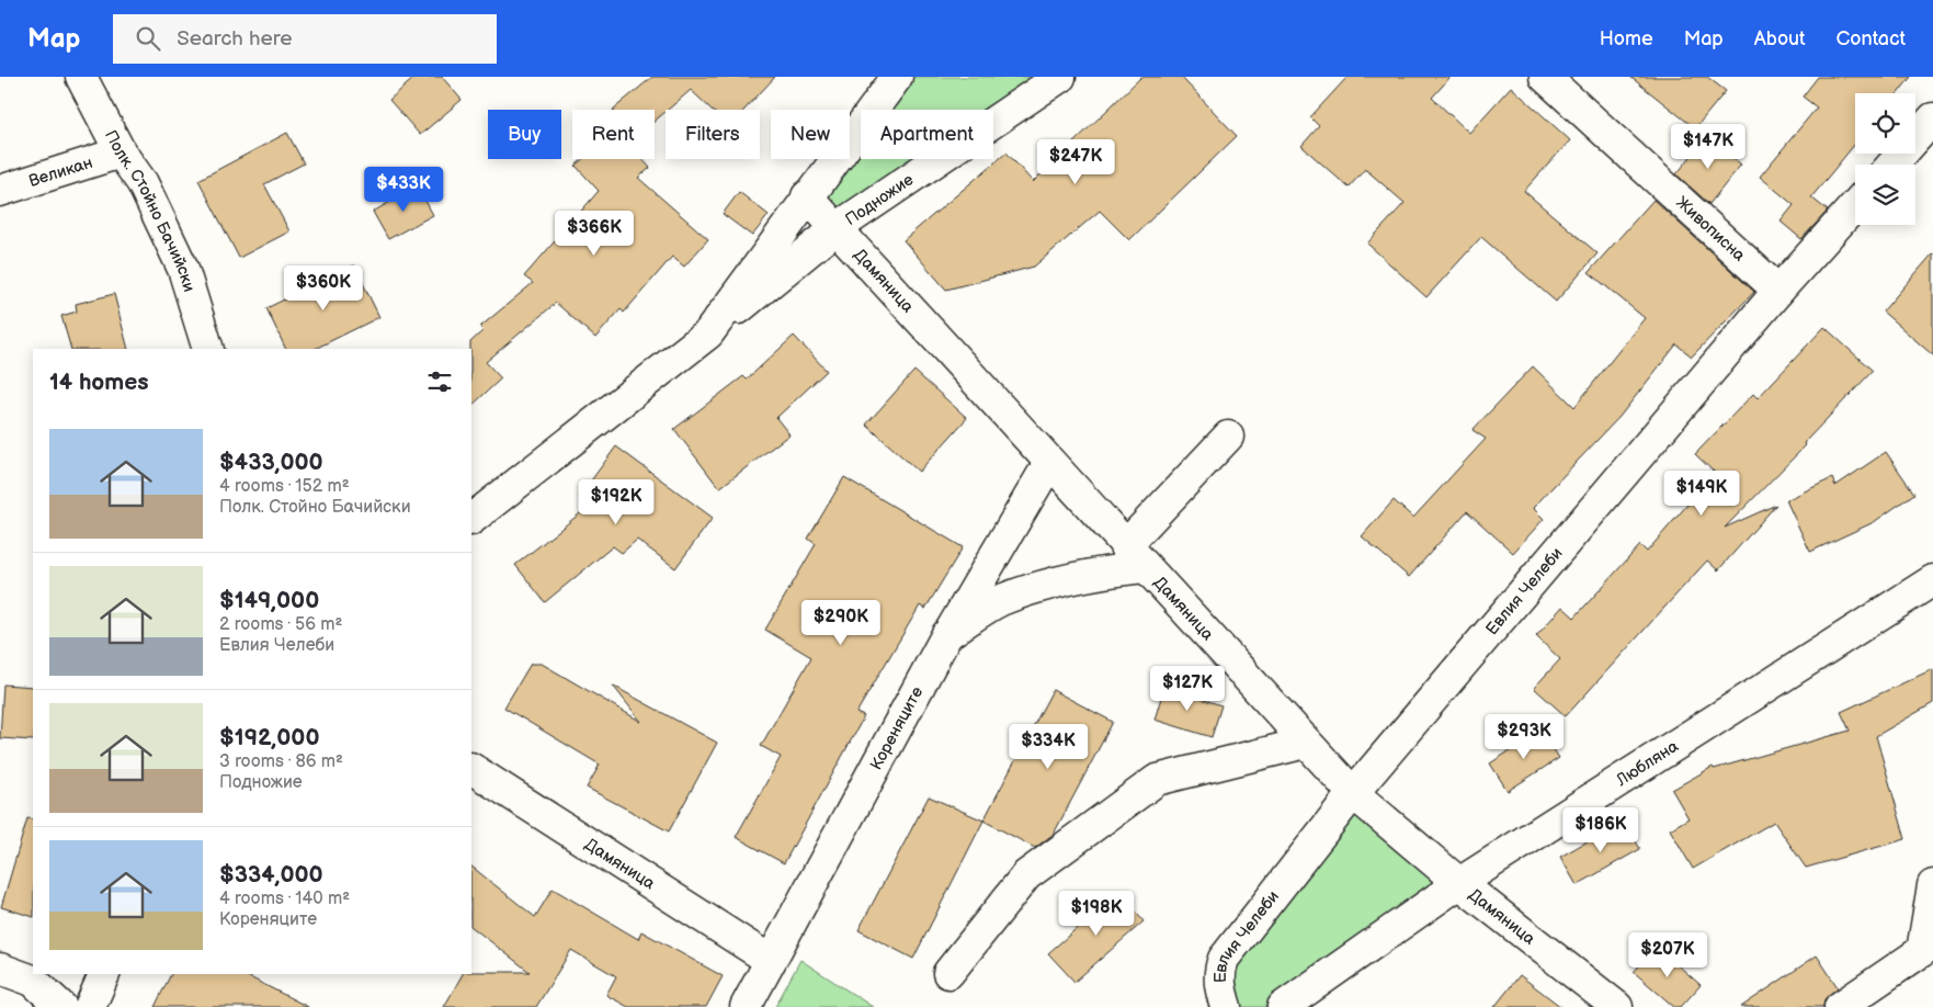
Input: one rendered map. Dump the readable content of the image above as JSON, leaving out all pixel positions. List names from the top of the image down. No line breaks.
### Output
{"streets":{"street":["Великан","Подножие","Полк. Стойно Бачийски","Живописна","Дамяница","Евлия Челеби","Кореняците","Любляна"]},"crossings":[["Великан","Полк. Стойно Бачийски"],["Подножие","Дамяница"],["Живописна","Евлия Челеби"],["Дамяница","Евлия Челеби"],["Дамяница","Кореняците"],["Дамяница","Любляна"]],"page":{"header":"Map","search":"Search here","nav":["Home","Map","About","Contact"],"chip":["Buy","Rent","Filters","New","Apartment"],"price":["$147K","$247K","$433K","$366K","$360K","$149K","$192K","$290K","$127K","$293K","$334K","$186K","$198K","$207K"],"heading":"14 homes","list":[{"name":"$433,000","note":"4 rooms · 152 m² · Полк. Стойно Бачийски"},{"name":"$149,000","note":"2 rooms · 56 m² · Евлия Челеби"},{"name":"$192,000","note":"3 rooms · 86 m² · Подножие"},{"name":"$334,000","note":"4 rooms · 140 m² · Кореняците"}]}}
